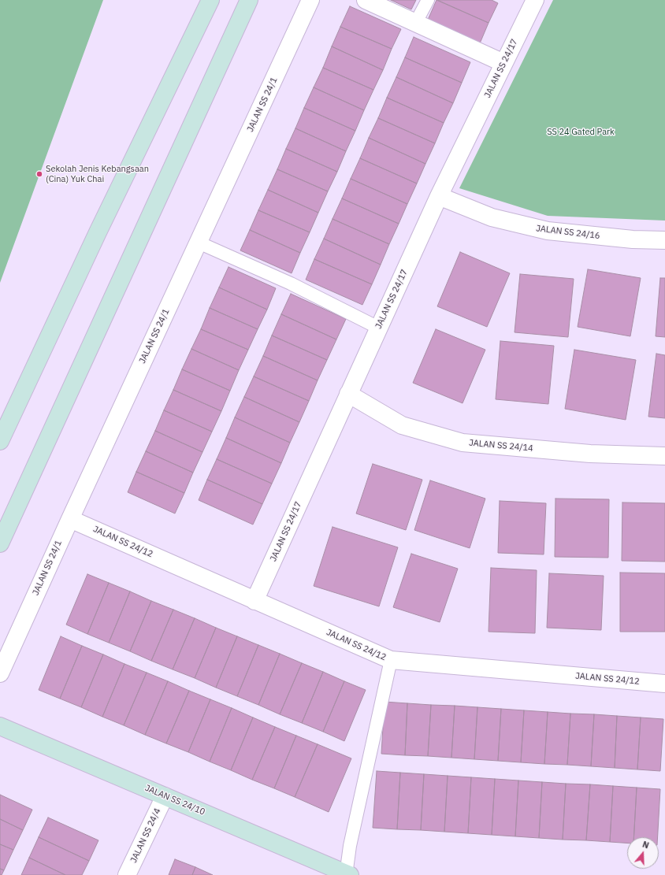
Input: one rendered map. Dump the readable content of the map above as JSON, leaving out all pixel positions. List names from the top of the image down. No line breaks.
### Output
{"streets":{"main road":["JALAN SS 24/10"],"street":["JALAN SS 24/17","JALAN SS 24/1","JALAN SS 24/16","JALAN SS 24/14","JALAN SS 24/12","JALAN SS 24/4"]},"crossings":[["JALAN SS 24/17","JALAN SS 24/16"],["JALAN SS 24/17","JALAN SS 24/14"],["JALAN SS 24/17","JALAN SS 24/12"],["JALAN SS 24/1","JALAN SS 24/12"],["JALAN SS 24/10","JALAN SS 24/4"]],"parks":["SS 24 Gated Park"],"places":["Sekolah Jenis Kebangsaan (Cina) Yuk Chai"],"north":"top"}
